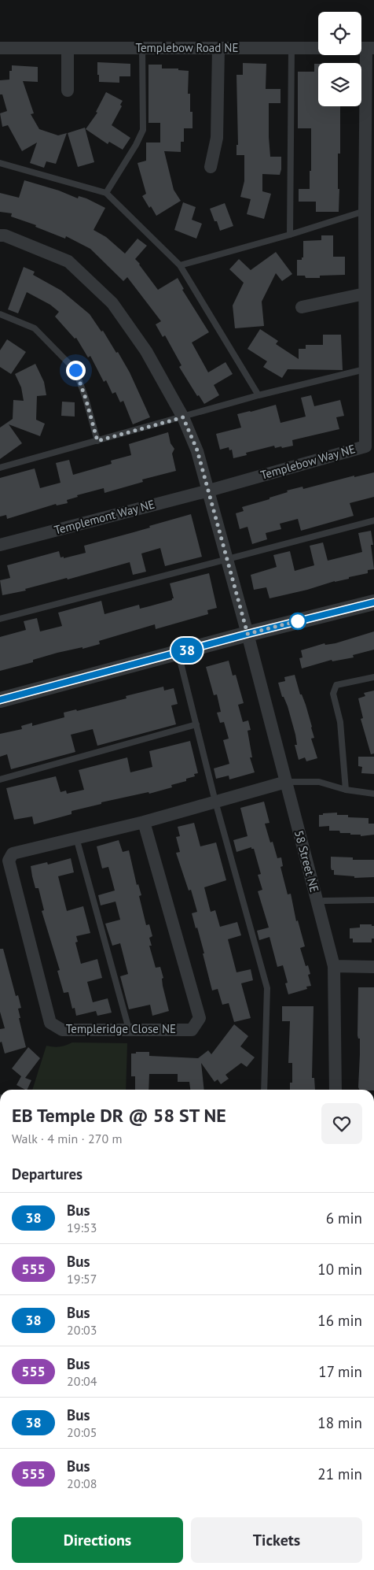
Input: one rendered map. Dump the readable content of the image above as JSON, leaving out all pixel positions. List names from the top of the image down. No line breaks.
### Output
{"streets":{"street":["Templebow Road NE","Templebow Way NE","Templemont Way NE","58 Street NE","Templeridge Close NE"]},"crossings":[["Templebow Road NE","Templebow Way NE"],["Templebow Way NE","Templemont Way NE"],["Templebow Way NE","58 Street NE"],["Templemont Way NE","58 Street NE"],["58 Street NE","Templeridge Close NE"]],"lines":["bus line 38"],"page":{"on_map":"38","heading":[["EB Temple DR @ 58 ST NE","Walk · 4 min · 270 m"],"Departures"],"list":[{"mark":"38","name":"Bus","note":"19:53","value":"6 min"},{"mark":"555","name":"Bus","note":"19:57","value":"10 min"},{"mark":"38","name":"Bus","note":"20:03","value":"16 min"},{"mark":"555","name":"Bus","note":"20:04","value":"17 min"},{"mark":"38","name":"Bus","note":"20:05","value":"18 min"},{"mark":"555","name":"Bus","note":"20:08","value":"21 min"}],"buttons":["Directions","Tickets"]}}
